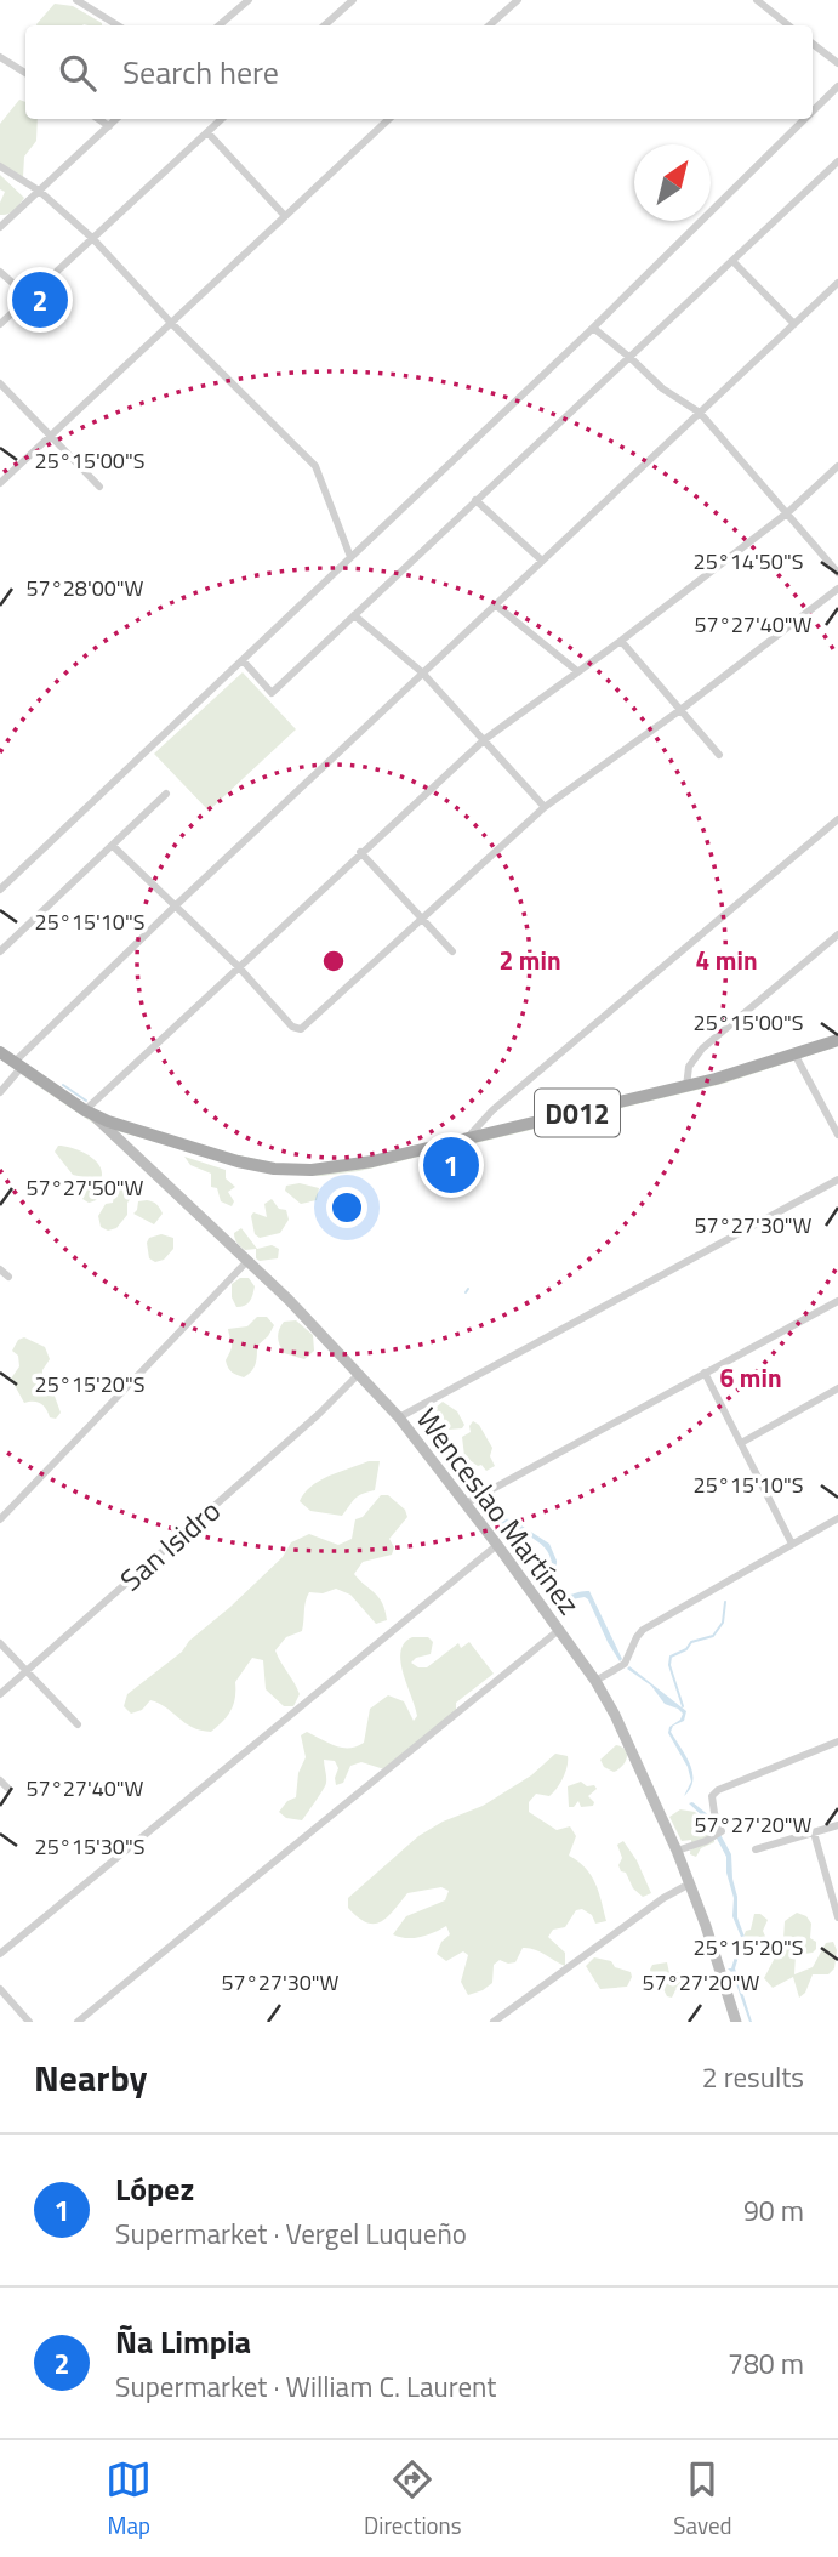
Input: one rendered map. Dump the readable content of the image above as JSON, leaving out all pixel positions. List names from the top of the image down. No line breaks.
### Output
{"streets":{"main road":["D012","Wenceslao Martínez"],"street":["San Isidro"]},"crossings":[["D012","Wenceslao Martínez"],["Wenceslao Martínez","San Isidro"]],"north":"top right","page":{"search":"Search here","pins":["2","1"],"heading":["Nearby","2 results"],"list":[{"mark":"1","name":"López","note":"Supermarket · Vergel Luqueño","value":"90 m"},{"mark":"2","name":"Ña Limpia","note":"Supermarket · William C. Laurent","value":"780 m"}],"nav":["Map","Directions","Saved"]},"coordinates":["25°15'00\"S","25°14'50\"S","57°28'00\"W","57°27'40\"W","25°15'10\"S","57°27'50\"W","57°27'30\"W","25°15'20\"S","57°27'20\"W","25°15'30\"S"],"rings":["2 min","4 min","6 min"]}
